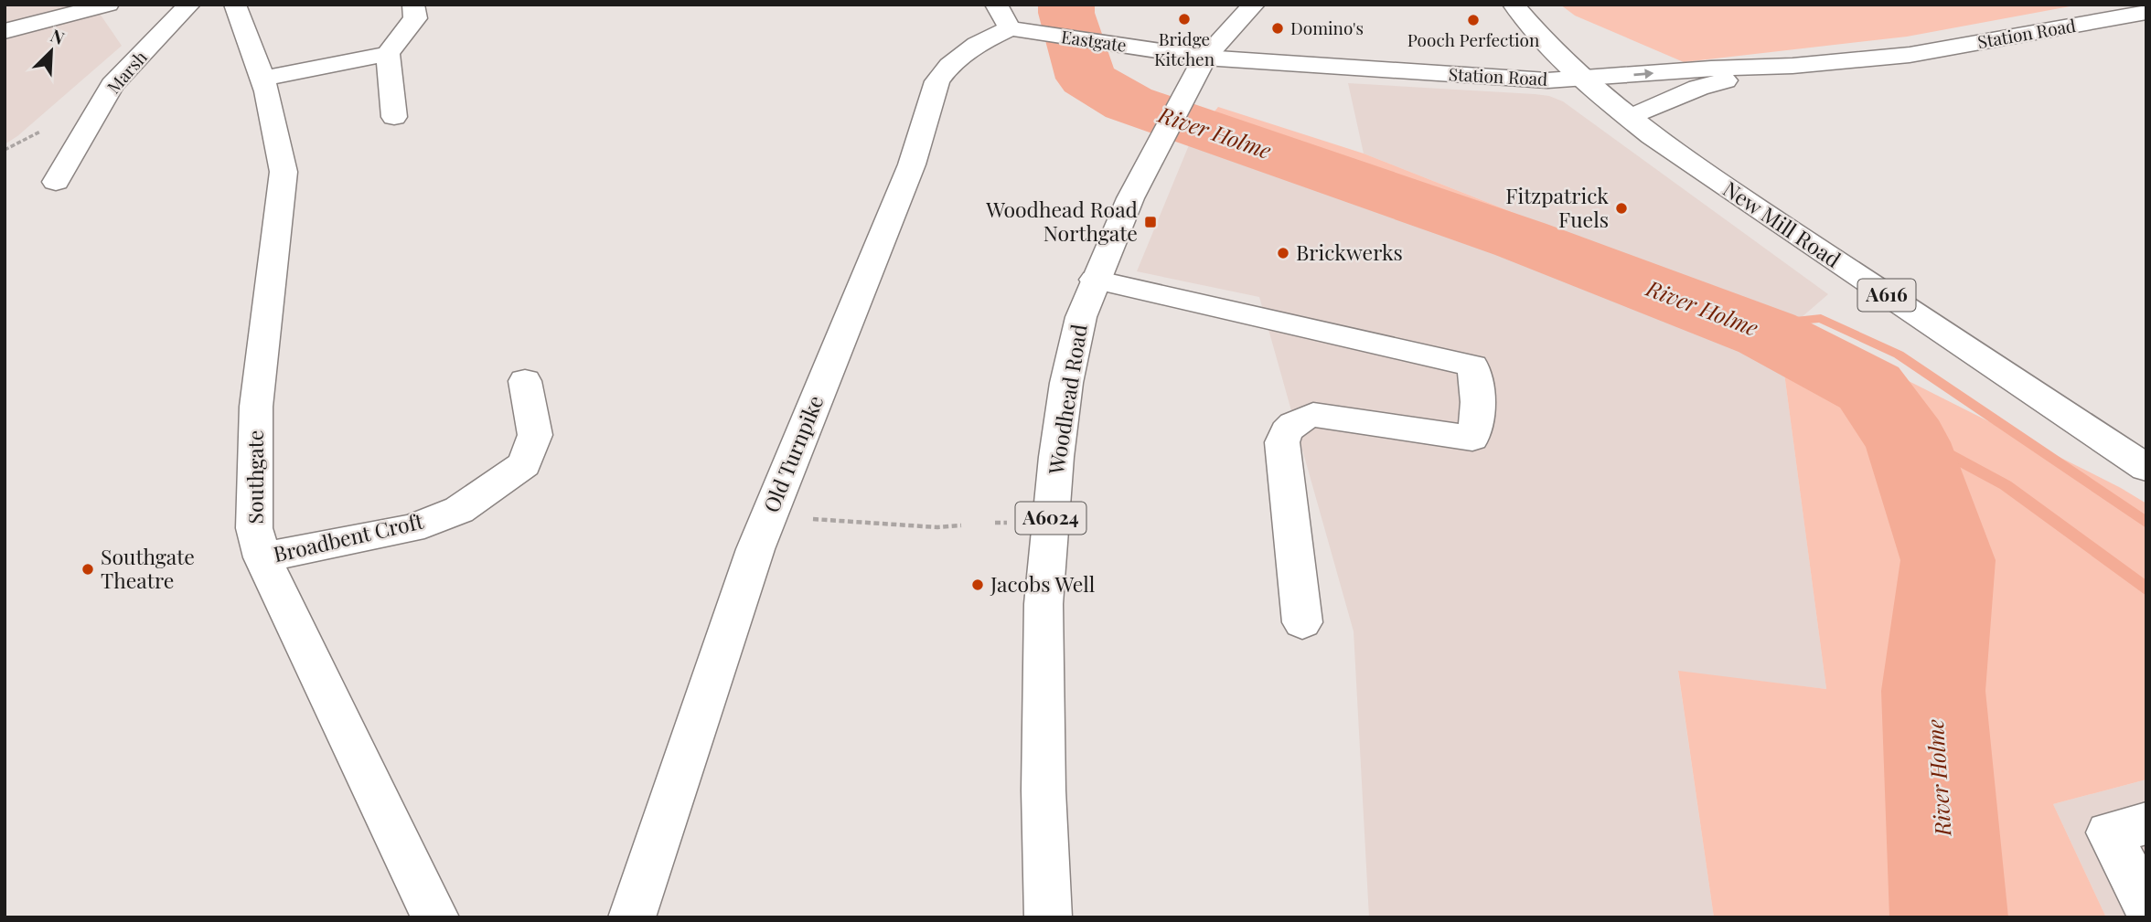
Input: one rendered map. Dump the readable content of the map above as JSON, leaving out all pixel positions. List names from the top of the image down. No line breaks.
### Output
{"streets":{"street":["Station Road","Eastgate","Marsh","New Mill Road","A616","Woodhead Road","Old Turnpike","Southgate","A6024","Broadbent Croft"]},"crossings":[["Station Road","Eastgate"],["Station Road","New Mill Road"],["Station Road","A616"],["Station Road","Woodhead Road"],["Eastgate","Woodhead Road"],["Eastgate","Old Turnpike"],["New Mill Road","A616"],["Southgate","Broadbent Croft"]],"water":["River Holme"],"places":{"other":["Bridge Kitchen","Pooch Perfection","Domino's","Fitzpatrick Fuels","Brickwerks","Southgate Theatre","Jacobs Well"],"transit":["Woodhead Road Northgate"]},"north":"top right"}
